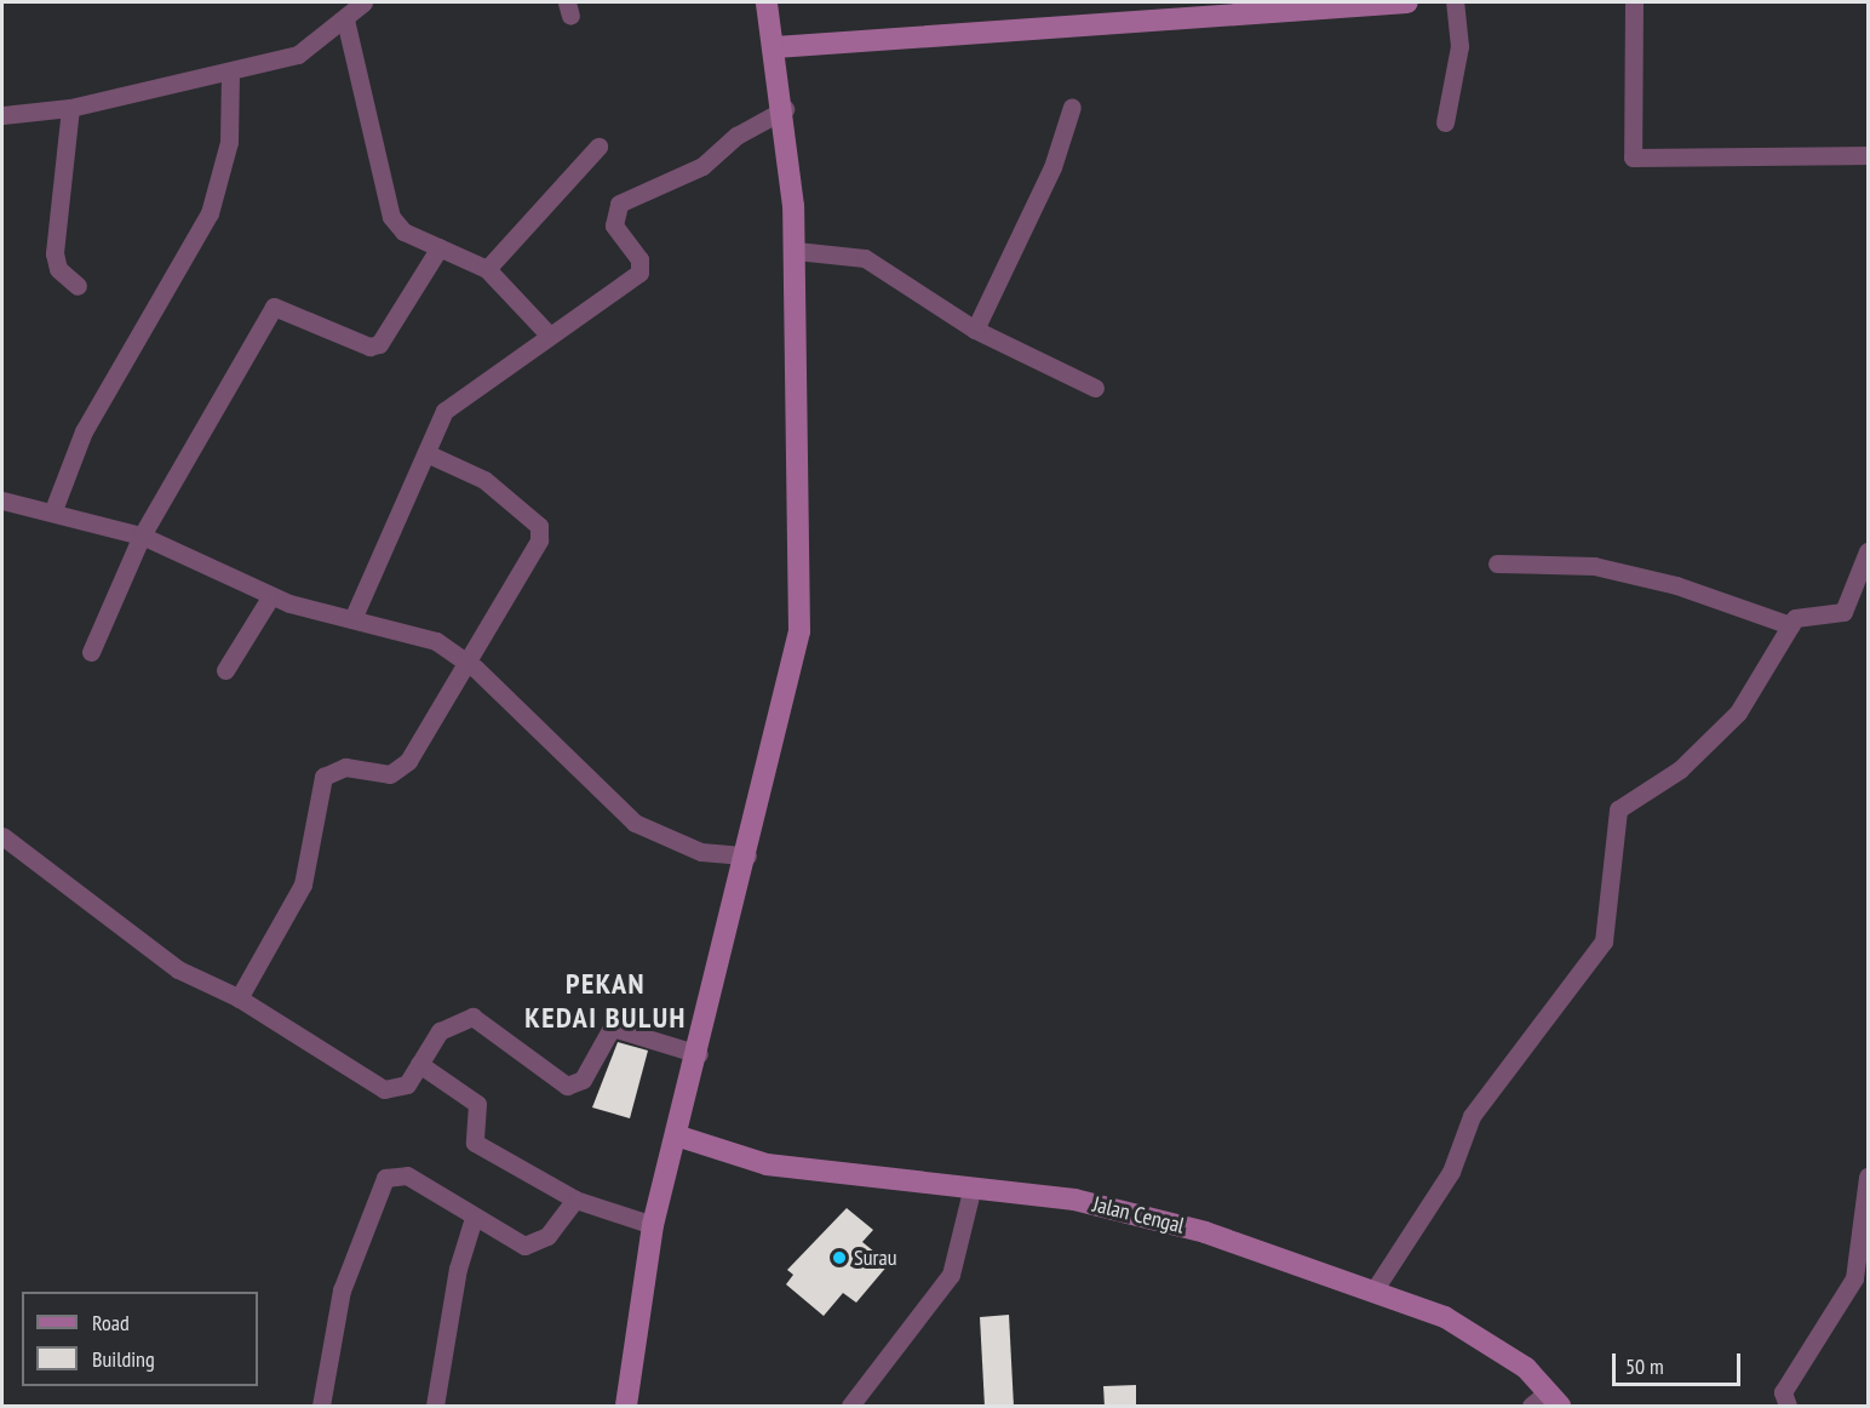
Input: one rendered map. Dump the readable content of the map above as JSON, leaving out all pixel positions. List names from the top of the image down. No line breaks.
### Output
{"streets":{"street":["Jalan Cengal"]},"districts":["PEKAN KEDAI BULUH"],"places":["Surau"],"legend":["Road","Building"],"scale_bar":"50 m"}
